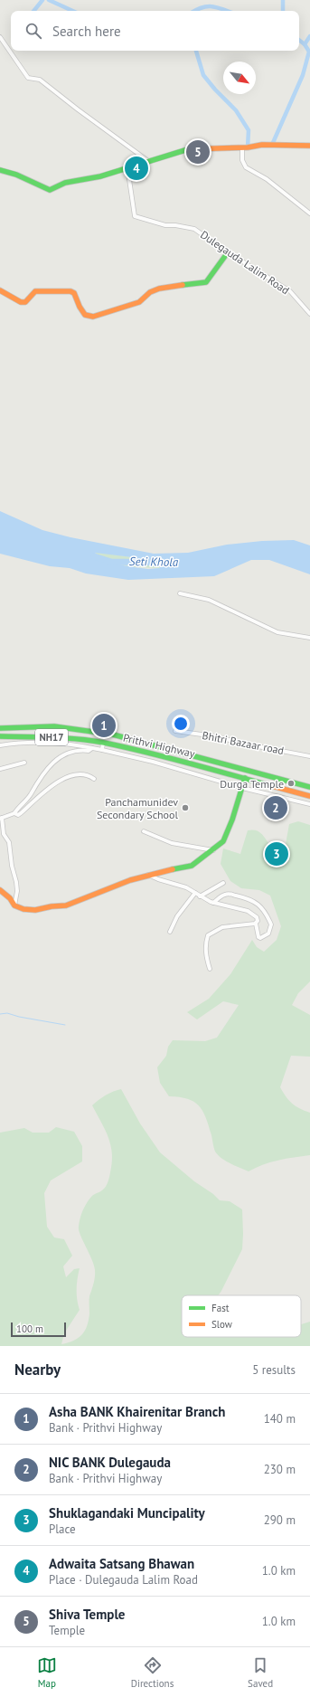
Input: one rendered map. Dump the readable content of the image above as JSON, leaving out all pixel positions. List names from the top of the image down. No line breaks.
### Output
{"streets":{"main road":["NH17","Prithvi Highway"],"street":["Dulegauda Lalim Road","Bhitri Bazaar road"]},"water":["Seti Khola"],"places":["Durga Temple","Panchamunidev Secondary School"],"legend":["Fast","Slow"],"scale_bar":"100 m","north":"bottom right","page":{"search":"Search here","pins":["5","4","1","2","3"],"scale":"100 m","heading":["Nearby","5 results"],"list":[{"mark":"1","name":"Asha BANK Khairenitar Branch","note":"Bank · Prithvi Highway","value":"140 m"},{"mark":"2","name":"NIC BANK Dulegauda","note":"Bank · Prithvi Highway","value":"230 m"},{"mark":"3","name":"Shuklagandaki Muncipality","note":"Place","value":"290 m"},{"mark":"4","name":"Adwaita Satsang Bhawan","note":"Place · Dulegauda Lalim Road","value":"1.0 km"},{"mark":"5","name":"Shiva Temple","note":"Temple","value":"1.0 km"}],"nav":["Map","Directions","Saved"]}}
